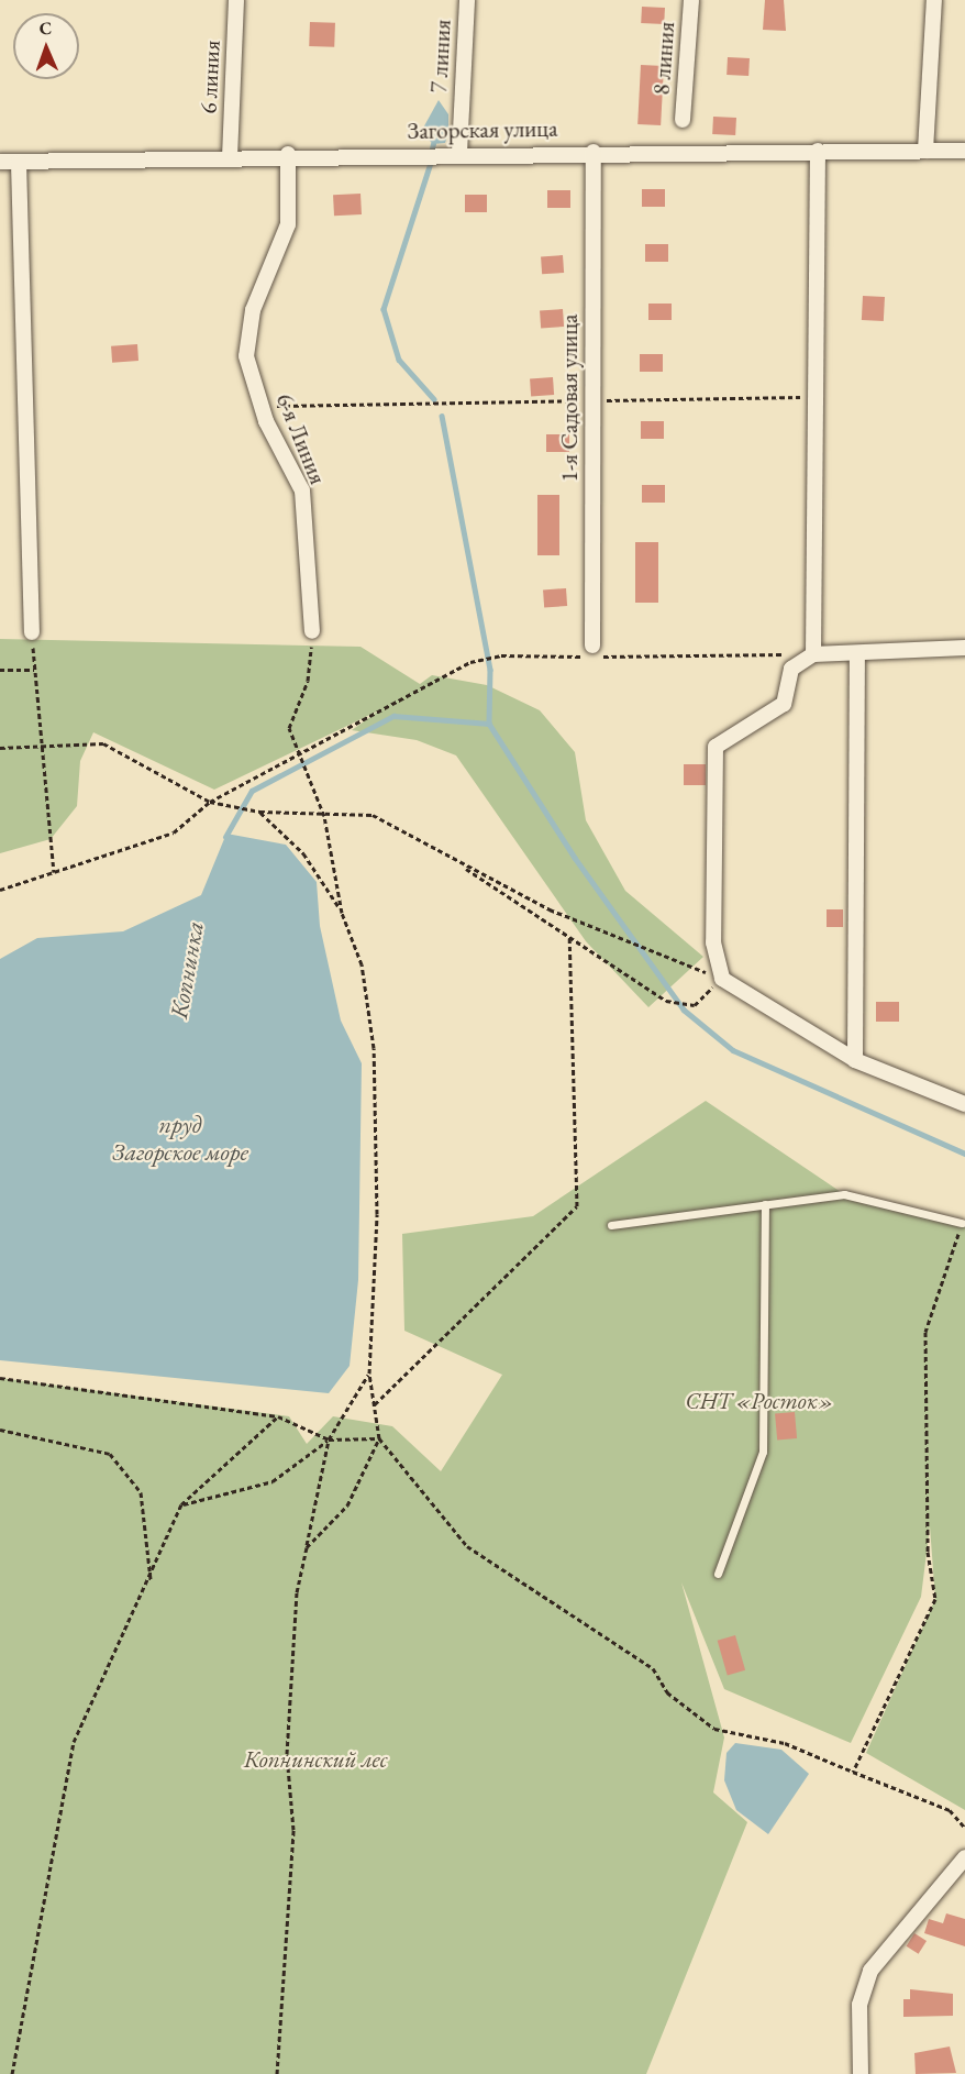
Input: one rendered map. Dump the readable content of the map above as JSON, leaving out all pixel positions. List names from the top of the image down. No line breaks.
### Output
{"streets":{"street":["7 линия","8 линия","6 линия","Загорская улица","1-я Садовая улица","6-я Линия"]},"crossings":[["7 линия","Загорская улица"],["6 линия","Загорская улица"],["Загорская улица","1-я Садовая улица"],["Загорская улица","6-я Линия"]],"water":["Копнинка","пруд Загорское море"],"parks":["СНТ «Росток»","Копнинский лес"],"north":"top"}
